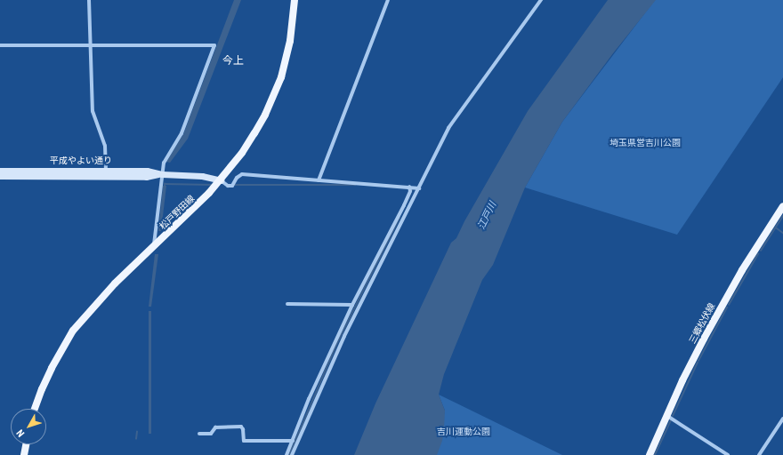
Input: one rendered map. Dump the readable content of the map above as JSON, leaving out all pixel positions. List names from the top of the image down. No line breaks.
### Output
{"streets":{"main road":["松戸野田線","三郷松伏線"],"street":["平成やよい通り"]},"crossings":[["平成やよい通り","松戸野田線"]],"districts":["今上"],"water":["江戸川"],"parks":["埼玉県営吉川公園","吉川運動公園"],"north":"bottom left"}
